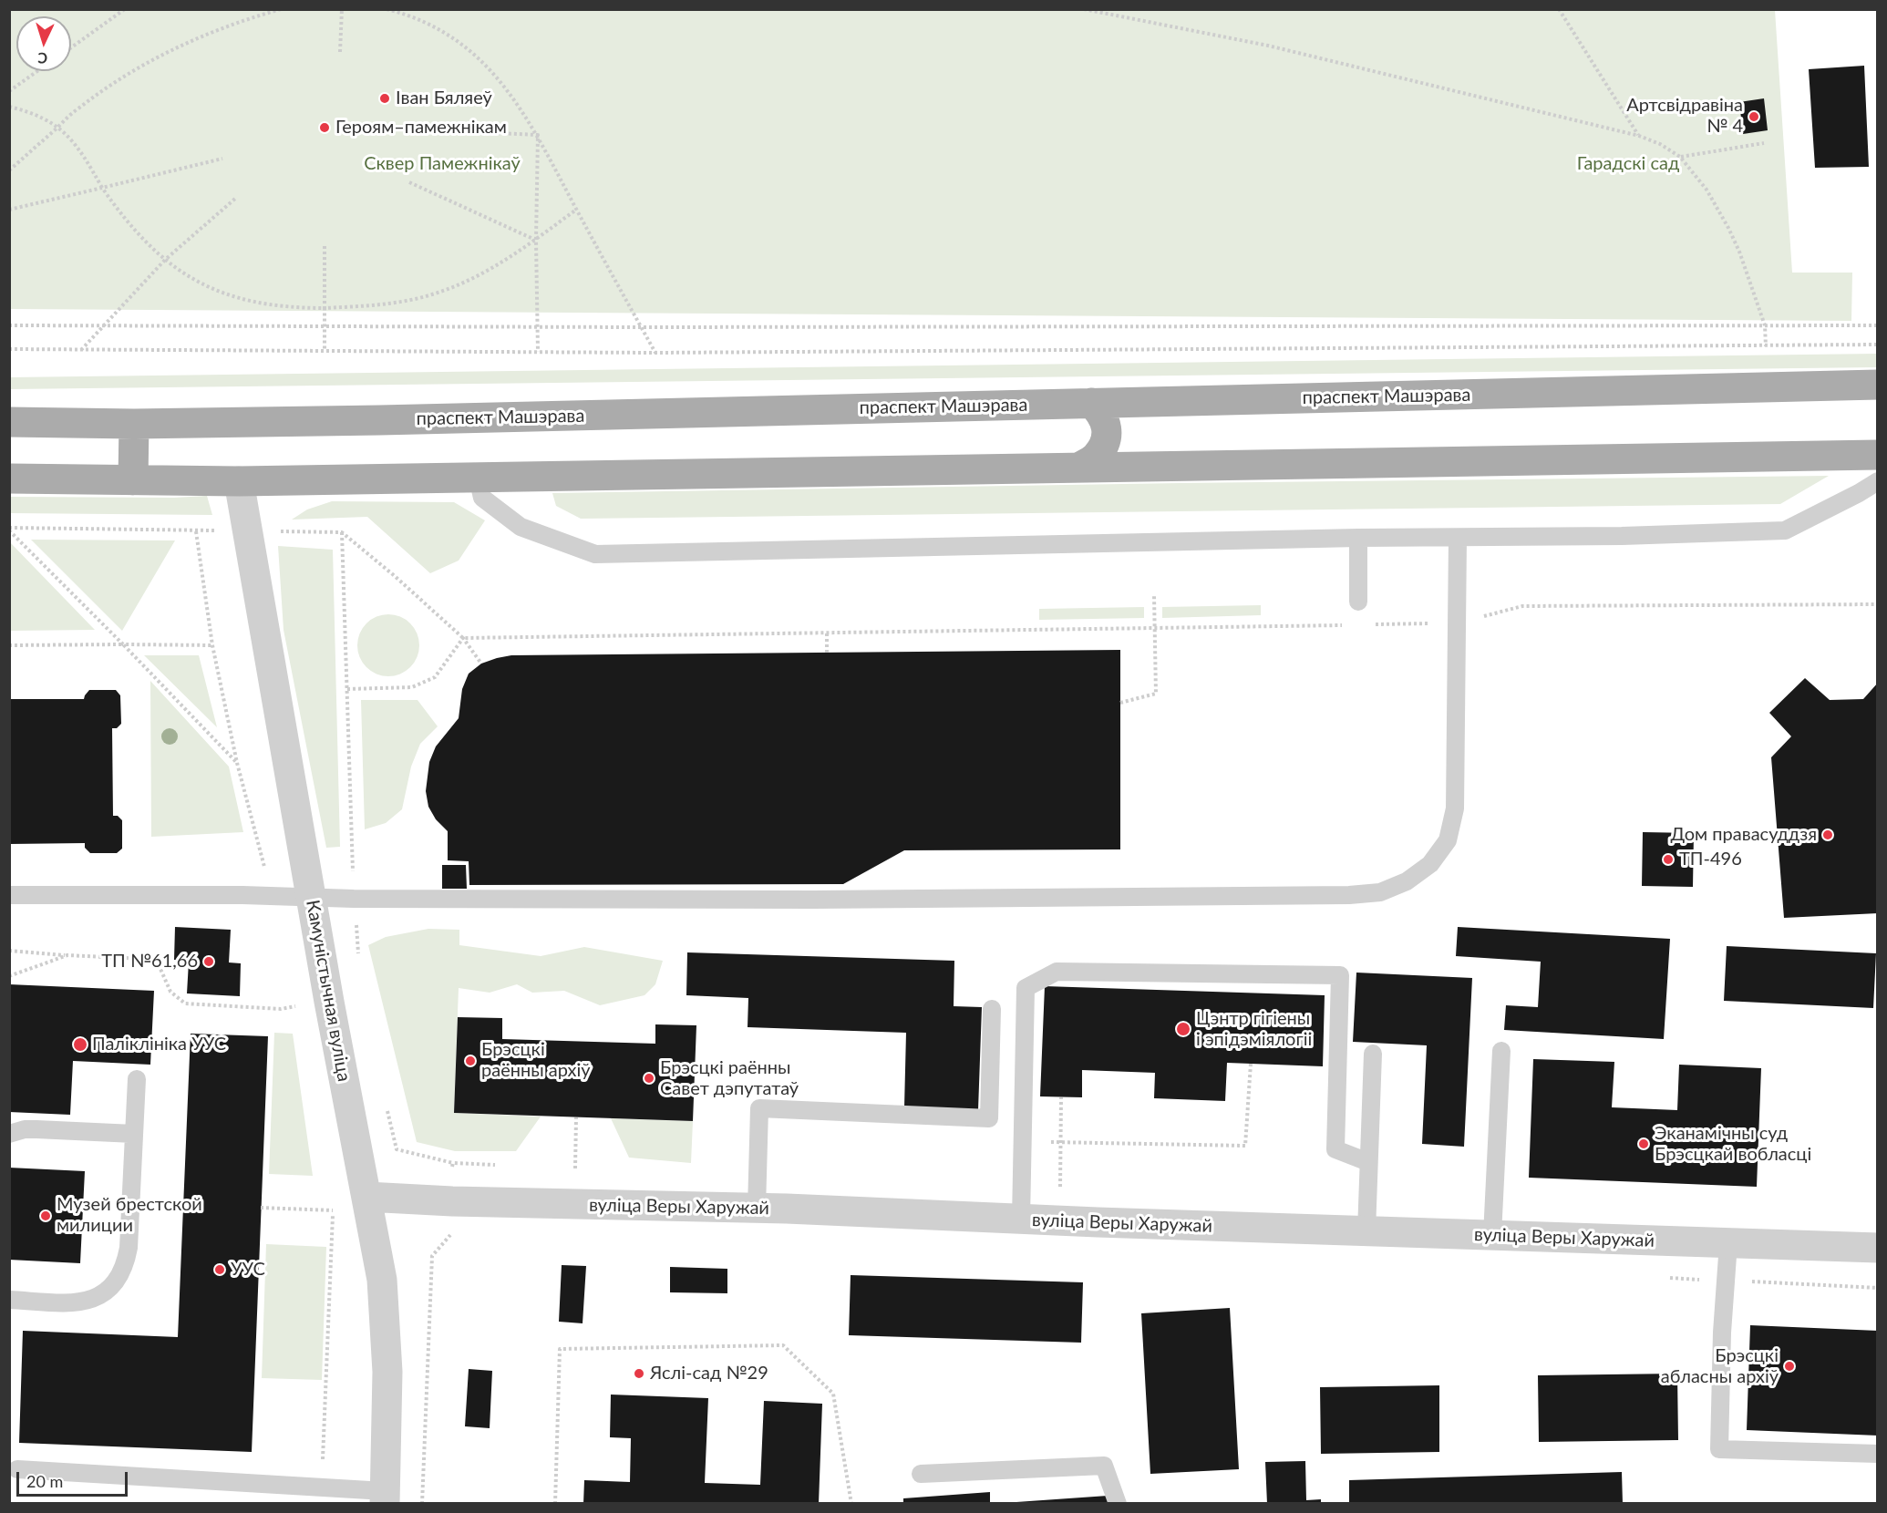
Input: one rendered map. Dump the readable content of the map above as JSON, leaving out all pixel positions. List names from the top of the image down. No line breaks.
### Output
{"streets":{"main road":["праспект Машэрава"],"street":["Камуністычная вуліца","вуліца Веры Харужай"]},"crossings":[["Камуністычная вуліца","вуліца Веры Харужай"]],"parks":["Сквер Памежнікаў","Гарадскі сад"],"places":["Іван Бяляеў","Артсвідравіна № 4","Героям–памежнікам","Дом правасуддзя","ТП-496","ТП №61,66","Цэнтр гігіены і эпідэміялогіі","Паліклініка УУС","Брэсцкі раённы архіў","Брэсцкі раённы Савет дэпутатаў","Эканамічны суд Брэсцкай вобласці","Музей брестской милиции","УУС","Брэсцкі абласны архіў","Яслі-сад №29"],"scale_bar":"20 m","north":"bottom"}
